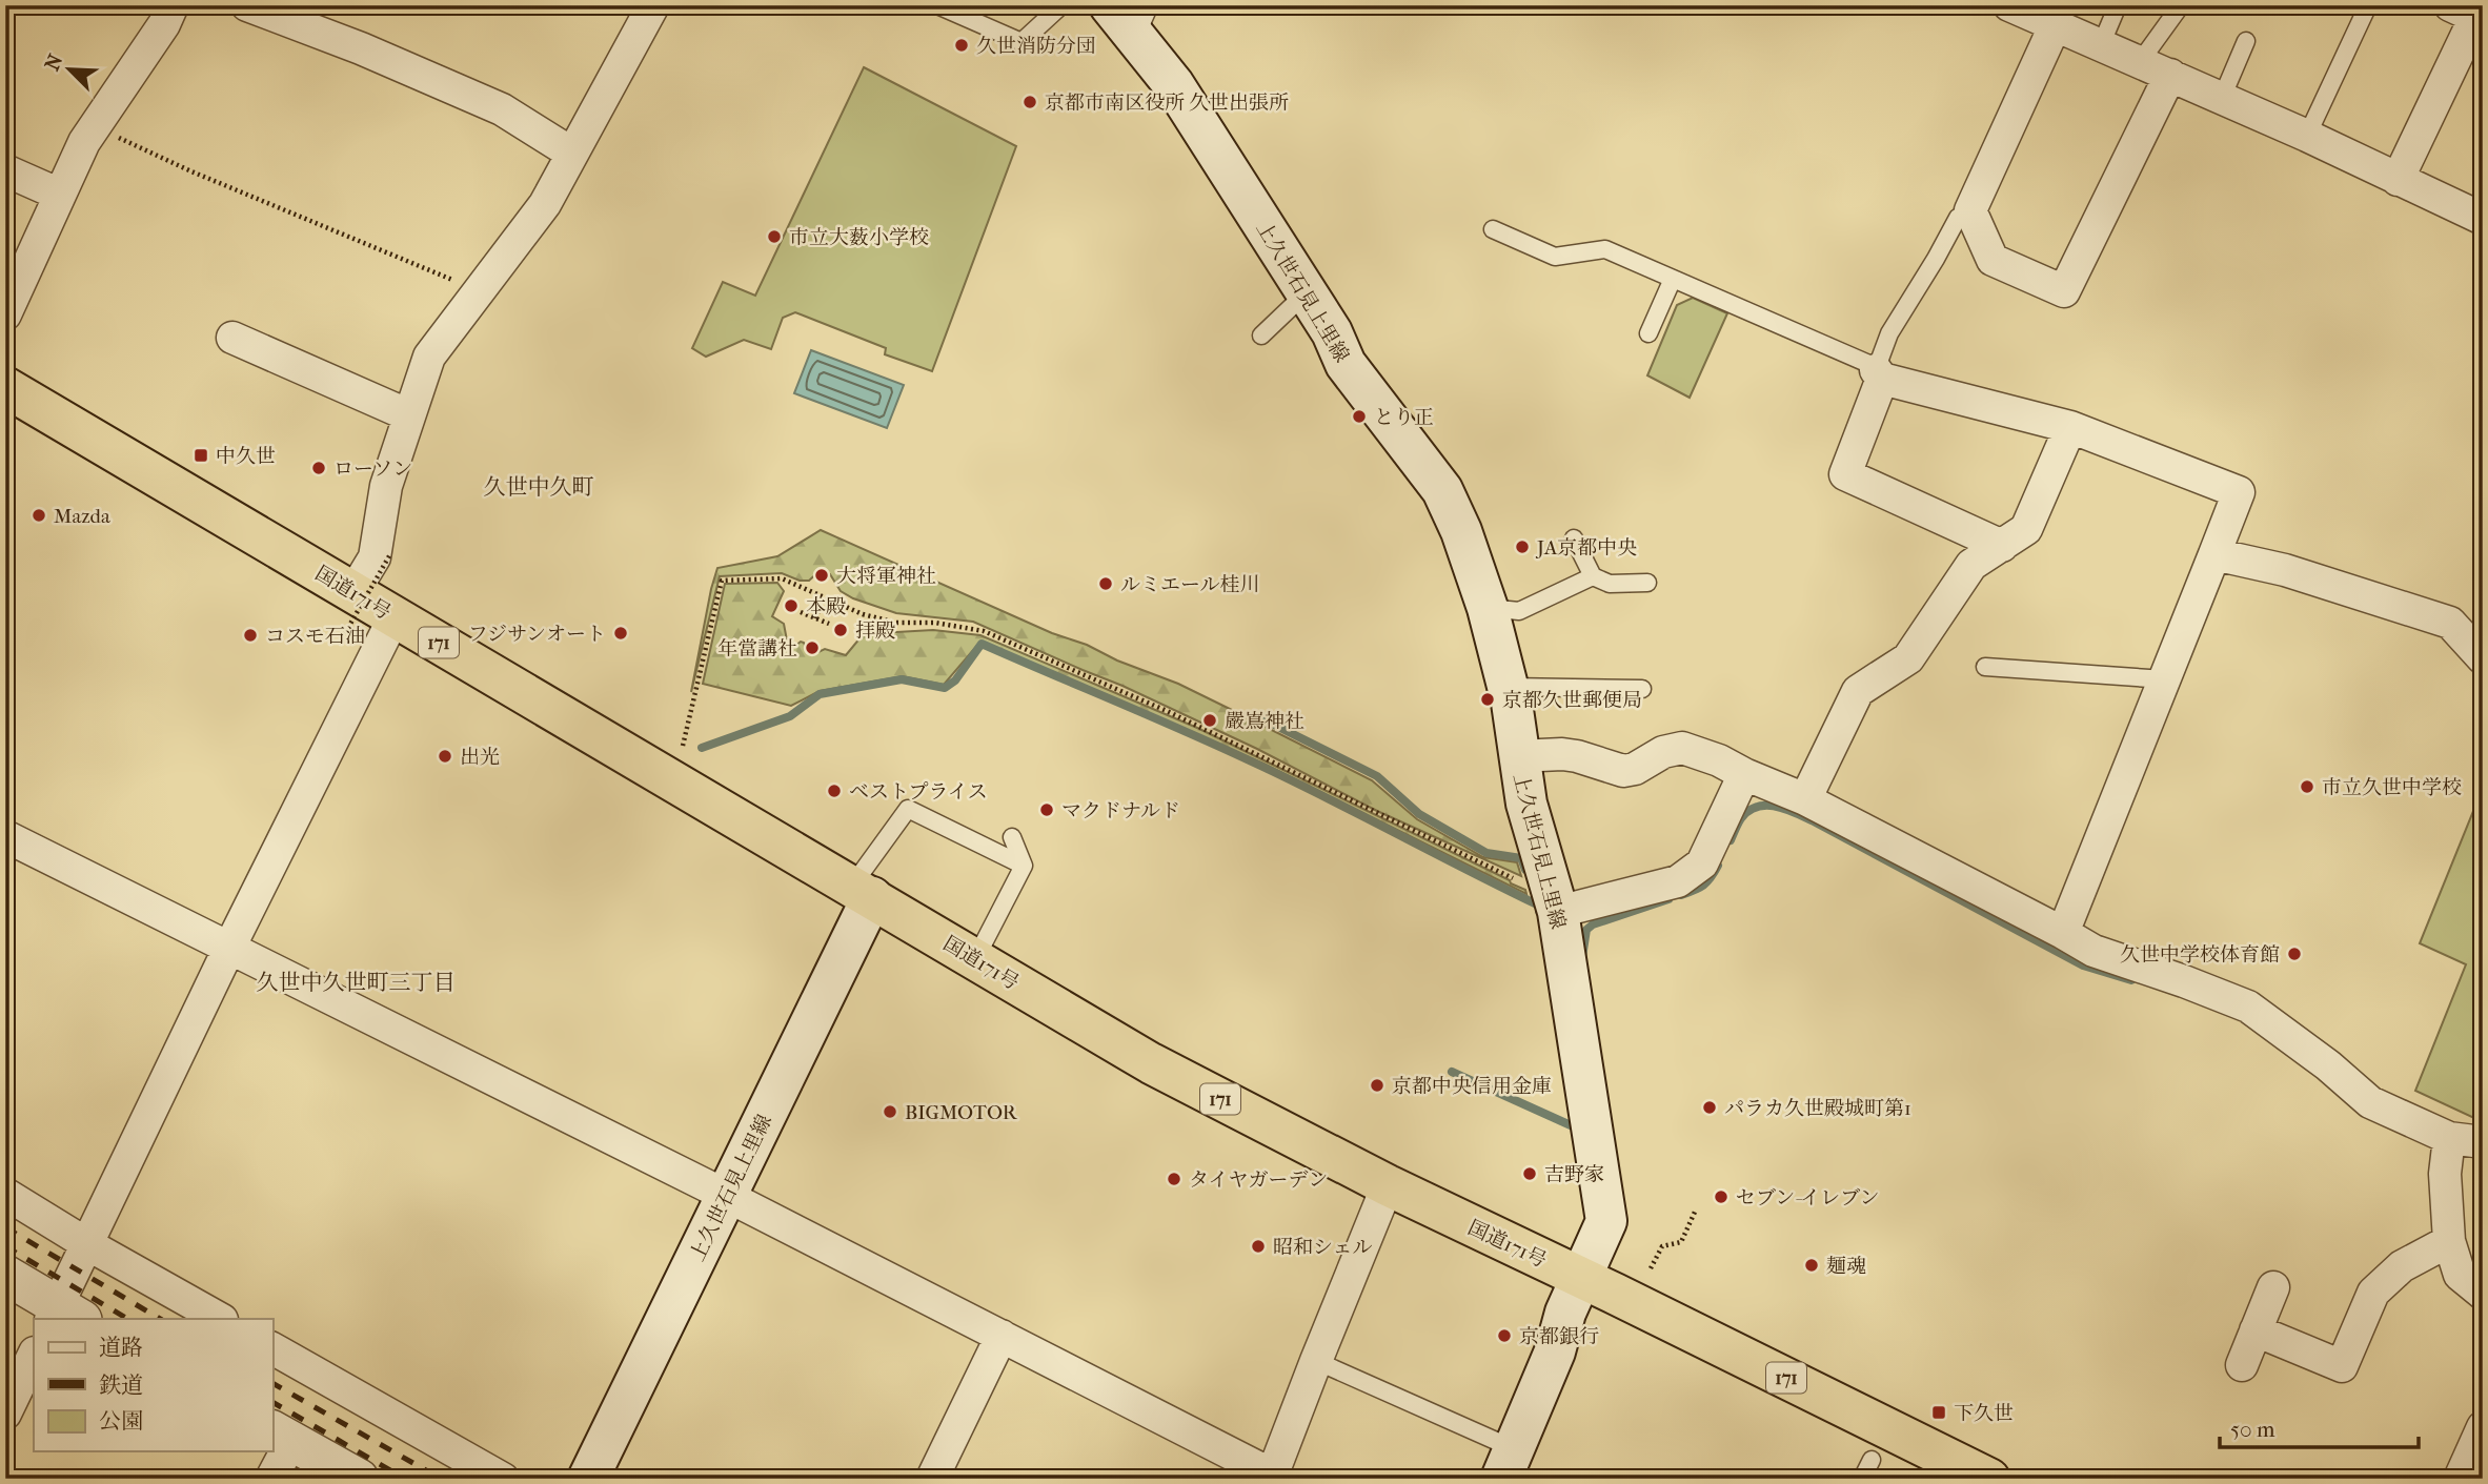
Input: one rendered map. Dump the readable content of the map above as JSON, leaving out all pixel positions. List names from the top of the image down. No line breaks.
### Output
{"streets":{"highway":["国道171号","171"],"main road":["上久世石見上里線"]},"crossings":[["上久世石見上里線","国道171号"]],"districts":["久世中久町","久世中久世町三丁目"],"places":{"other":["久世消防分団","京都市南区役所 久世出張所","市立大薮小学校","とり正","ローソン","Mazda","JA京都中央","大将軍神社","ルミエール桂川","本殿","拝殿","フジサンオート","コスモ石油","年當講社","京都久世郵便局","嚴嶌神社","出光","市立久世中学校","ベストプライス","マクドナルド","久世中学校体育館","京都中央信用金庫","パラカ久世殿城町第1","BIGMOTOR","吉野家","タイヤガーデン","セブン-イレブン","昭和シェル","麺魂","京都銀行"],"transit":["中久世","下久世"]},"legend":["道路","鉄道","公園"],"scale_bar":"50 m","north":"top left"}
